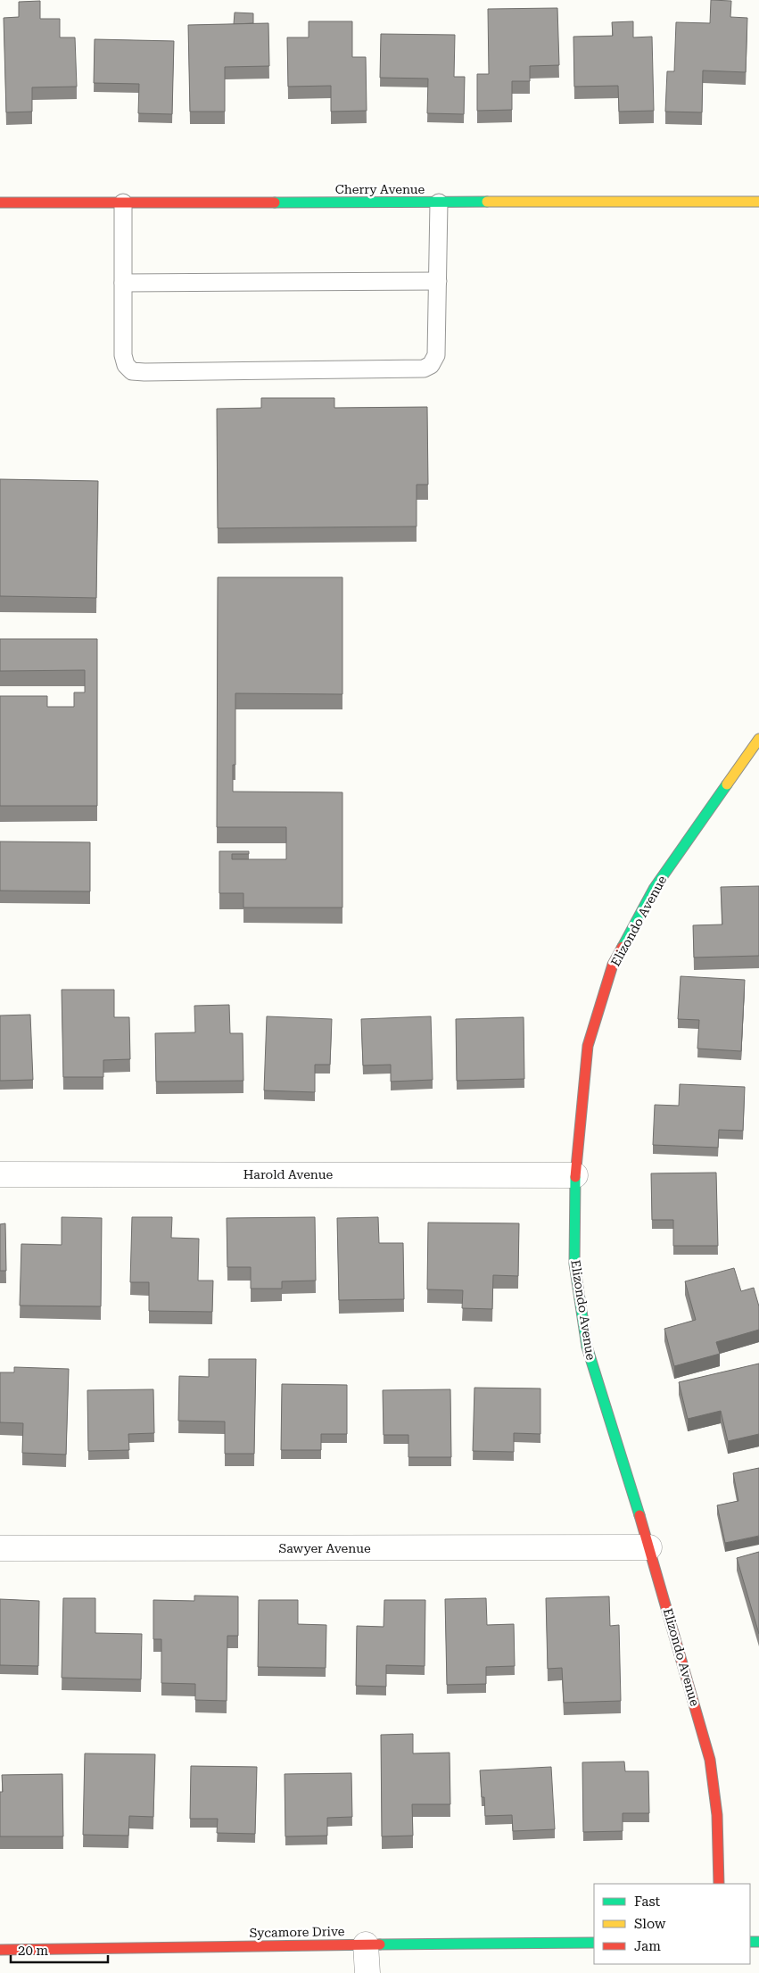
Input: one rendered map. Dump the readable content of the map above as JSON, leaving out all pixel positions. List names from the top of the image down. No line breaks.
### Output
{"streets":{"street":["Cherry Avenue","Elizondo Avenue","Harold Avenue","Sawyer Avenue","Sycamore Drive"]},"crossings":[["Elizondo Avenue","Harold Avenue"],["Elizondo Avenue","Sawyer Avenue"]],"legend":["Fast","Slow","Jam"],"scale_bar":"20 m"}
